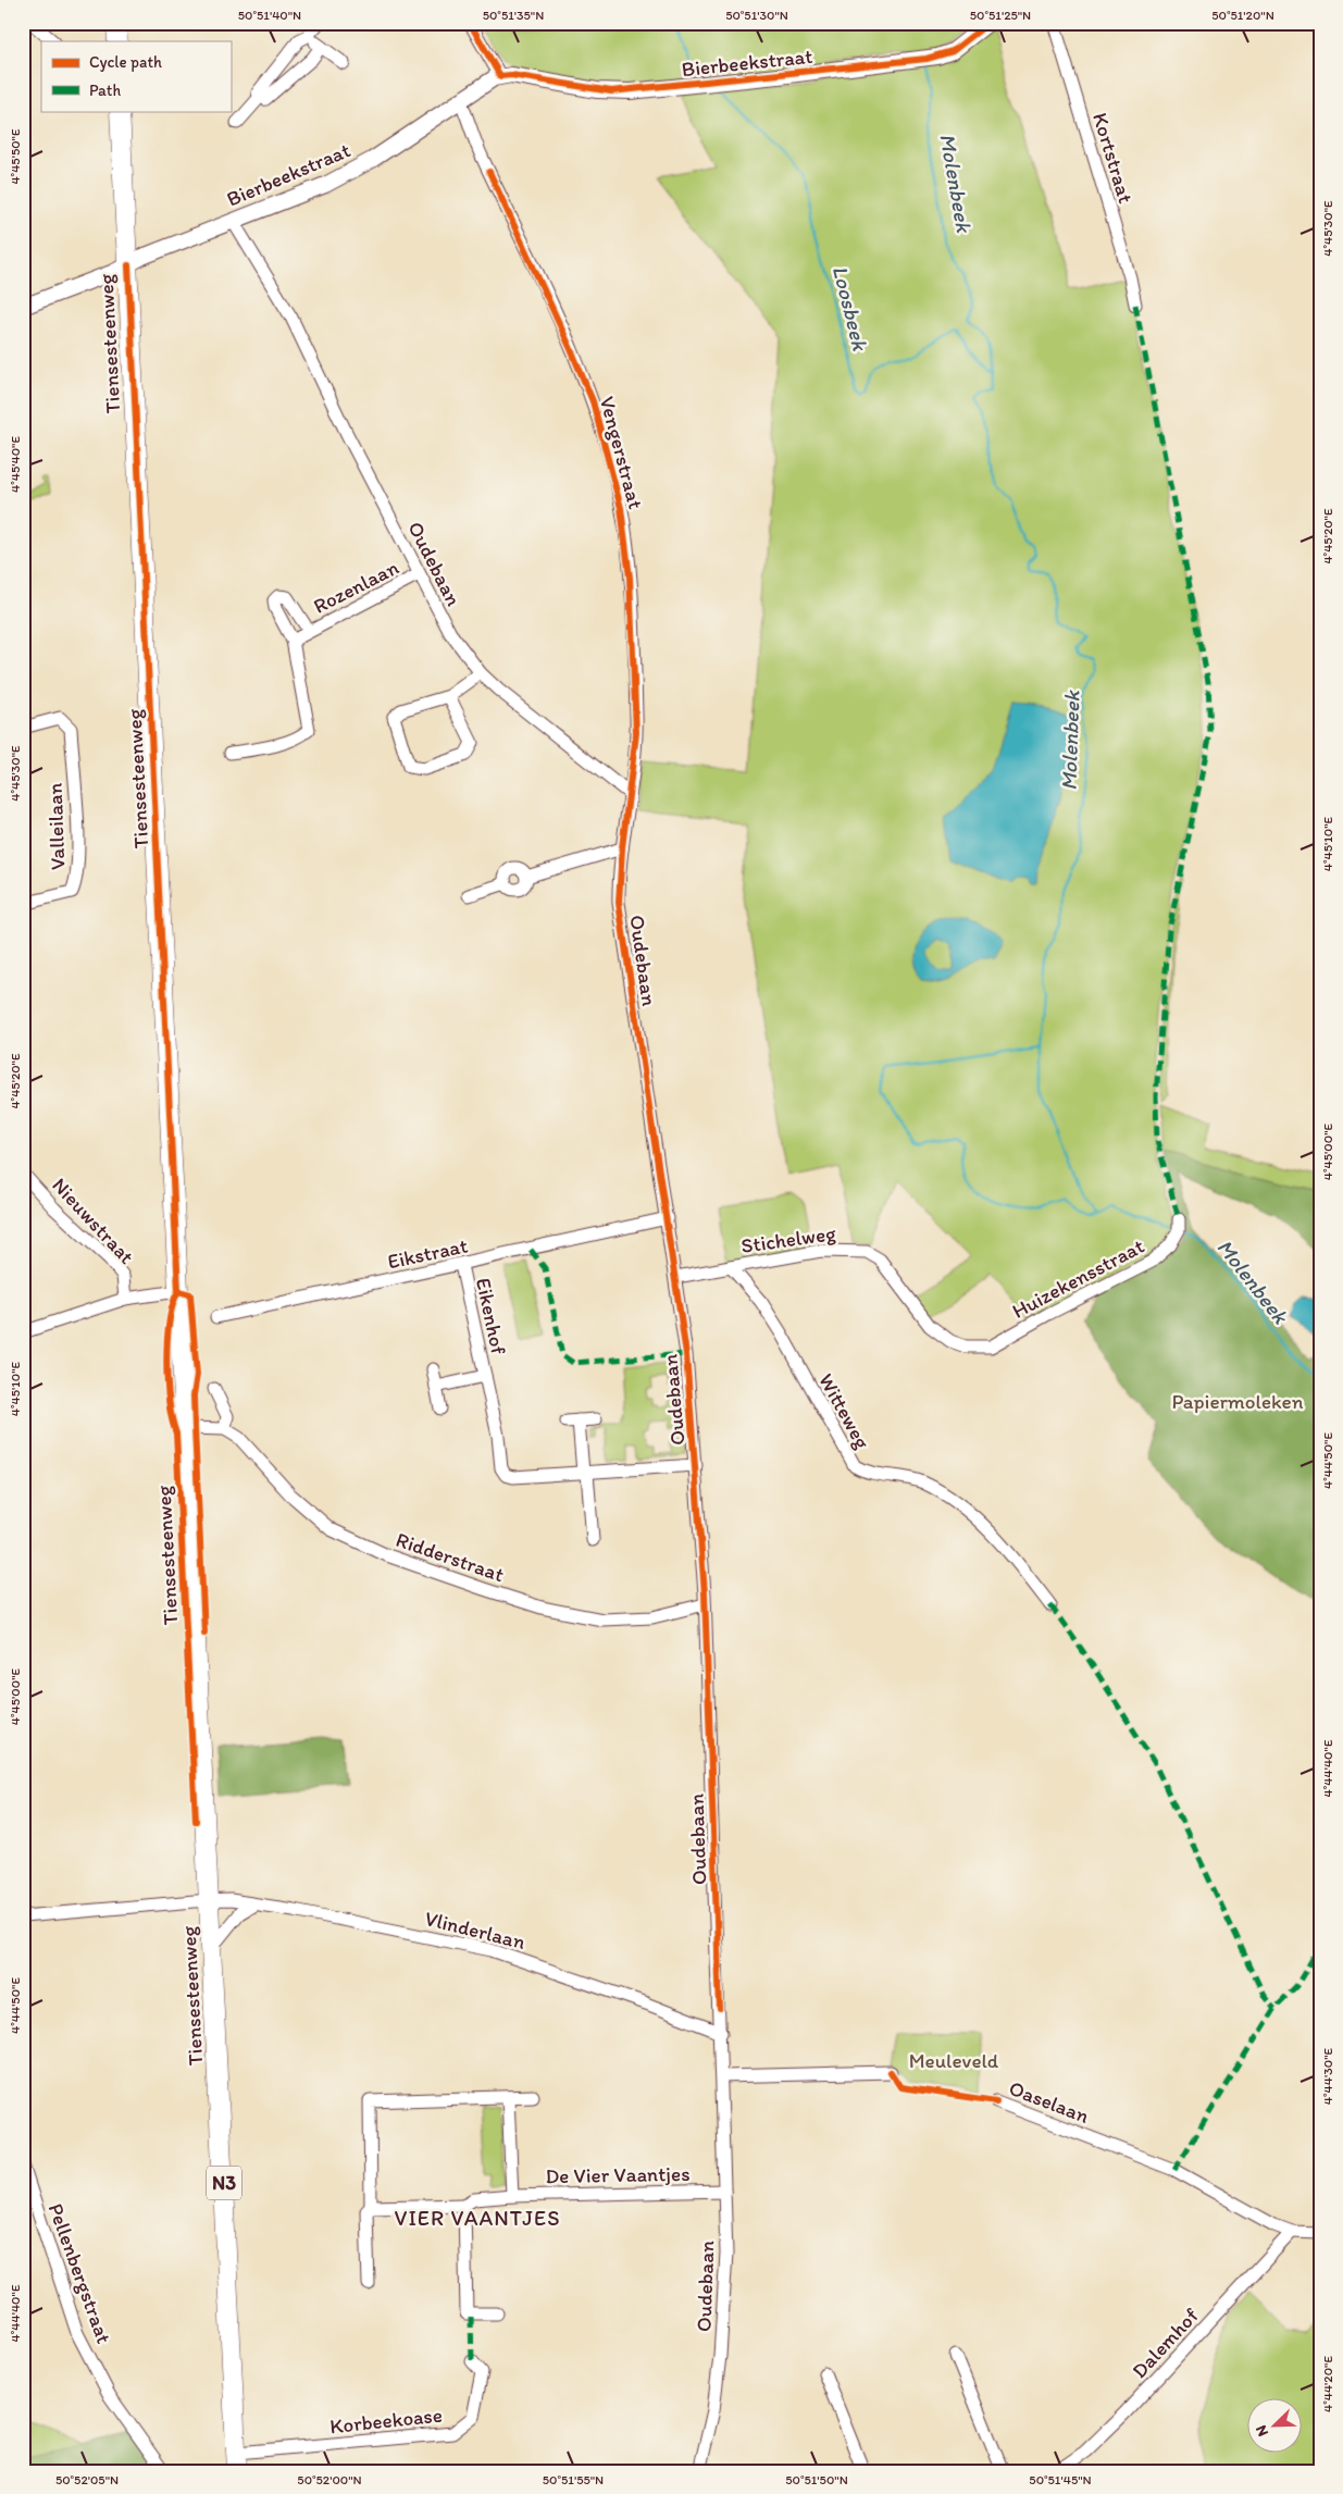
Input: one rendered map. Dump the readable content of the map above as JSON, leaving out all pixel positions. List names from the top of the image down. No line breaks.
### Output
{"streets":{"main road":["Tiensesteenweg","N3"],"street":["Bierbeekstraat","Kortstraat","Vengerstraat","Oudebaan","Rozenlaan","Valleilaan","Nieuwstraat","Stichelweg","Eikstraat","Huizekensstraat","Eikenhof","Witteweg","Ridderstraat","Vlinderlaan","Oaselaan","De Vier Vaantjes","Pellenbergstraat","Dalemhof","Korbeekoase"]},"crossings":[["Bierbeekstraat","Tiensesteenweg"],["Bierbeekstraat","Vengerstraat"],["Bierbeekstraat","Oudebaan"],["Tiensesteenweg","Vlinderlaan"],["Tiensesteenweg","Korbeekoase"],["Vengerstraat","Oudebaan"],["Oudebaan","Rozenlaan"],["Oudebaan","Eikstraat"],["Oudebaan","Eikenhof"],["Oudebaan","Ridderstraat"],["Oudebaan","Vlinderlaan"],["Oudebaan","De Vier Vaantjes"],["Stichelweg","Huizekensstraat"],["Stichelweg","Witteweg"],["Eikstraat","Eikenhof"],["Oaselaan","Dalemhof"]],"districts":["VIER VAANTJES"],"water":["Molenbeek","Loosbeek"],"parks":["Papiermoleken","Meuleveld"],"legend":["Cycle path","Path"],"north":"bottom left","coordinates":["50°51'40\"N","50°51'35\"N","50°51'30\"N","50°51'25\"N","50°51'20\"N","4°45'50\"E","4°45'30\"E","4°45'40\"E","4°45'20\"E","4°45'10\"E","4°45'00\"E","4°44'50\"E","4°44'40\"E","4°44'30\"E","4°44'20\"E","50°52'05\"N","50°52'00\"N","50°51'55\"N","50°51'50\"N","50°51'45\"N"]}
